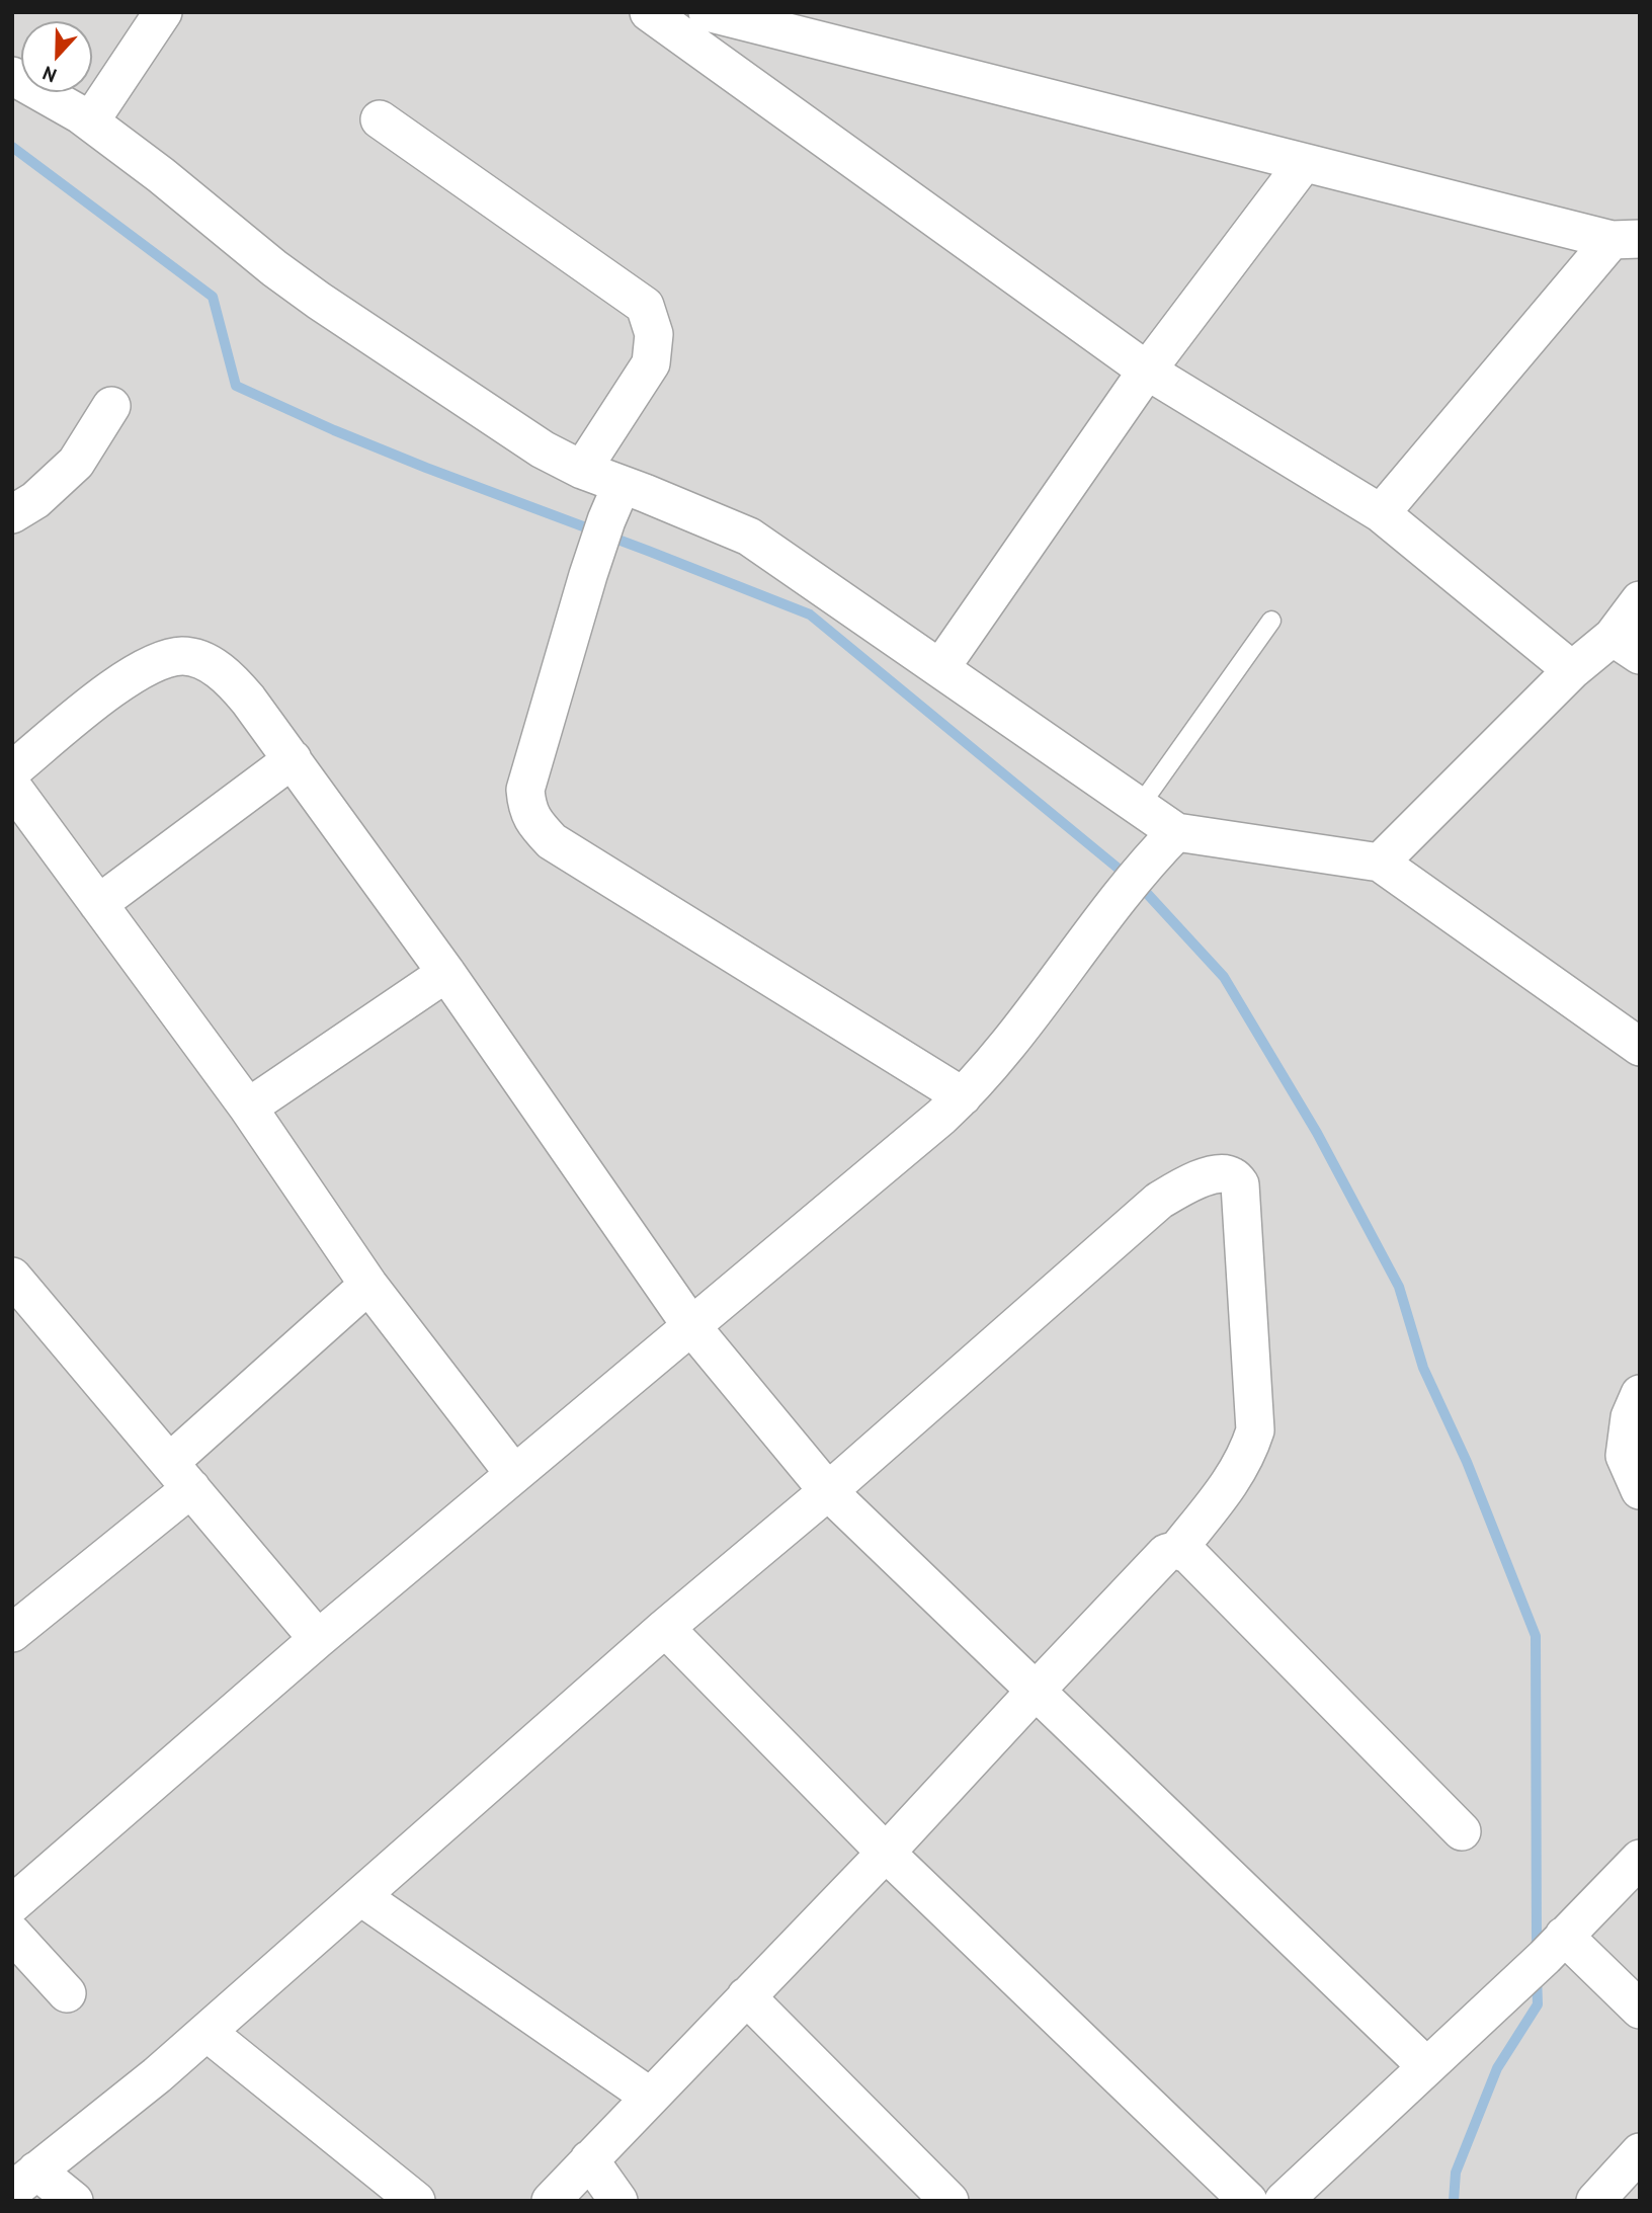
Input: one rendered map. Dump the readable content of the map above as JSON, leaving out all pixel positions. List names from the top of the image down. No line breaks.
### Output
{"north":"bottom"}
